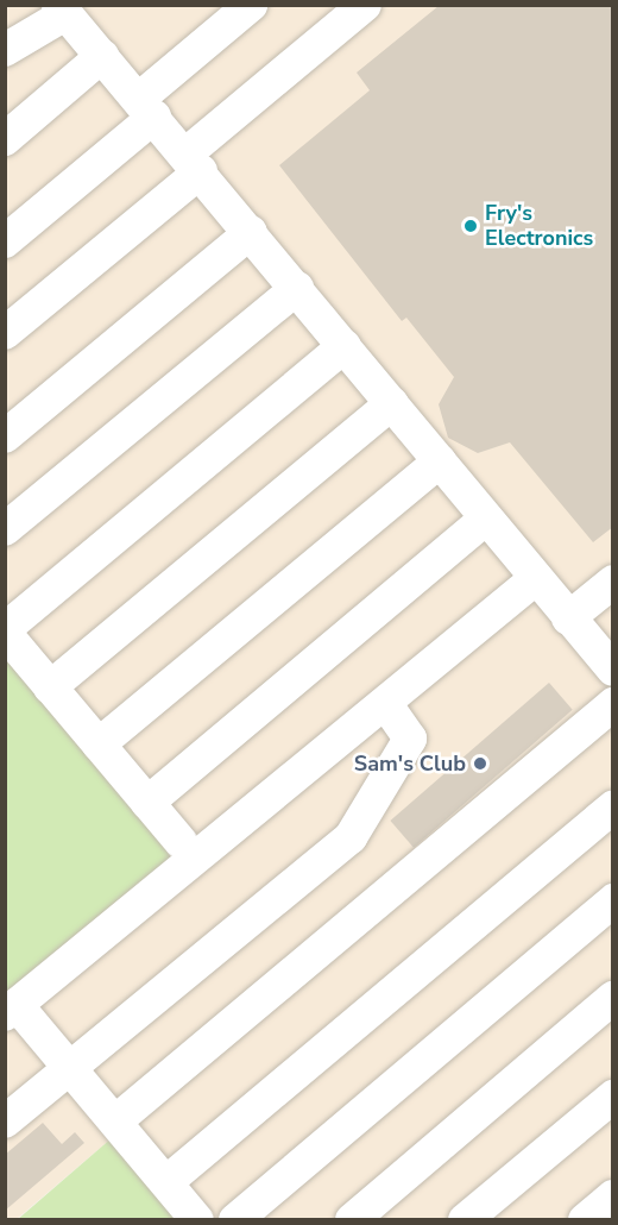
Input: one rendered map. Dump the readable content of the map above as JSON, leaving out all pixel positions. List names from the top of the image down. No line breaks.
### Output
{"places":["Fry's Electronics","Sam's Club"]}
